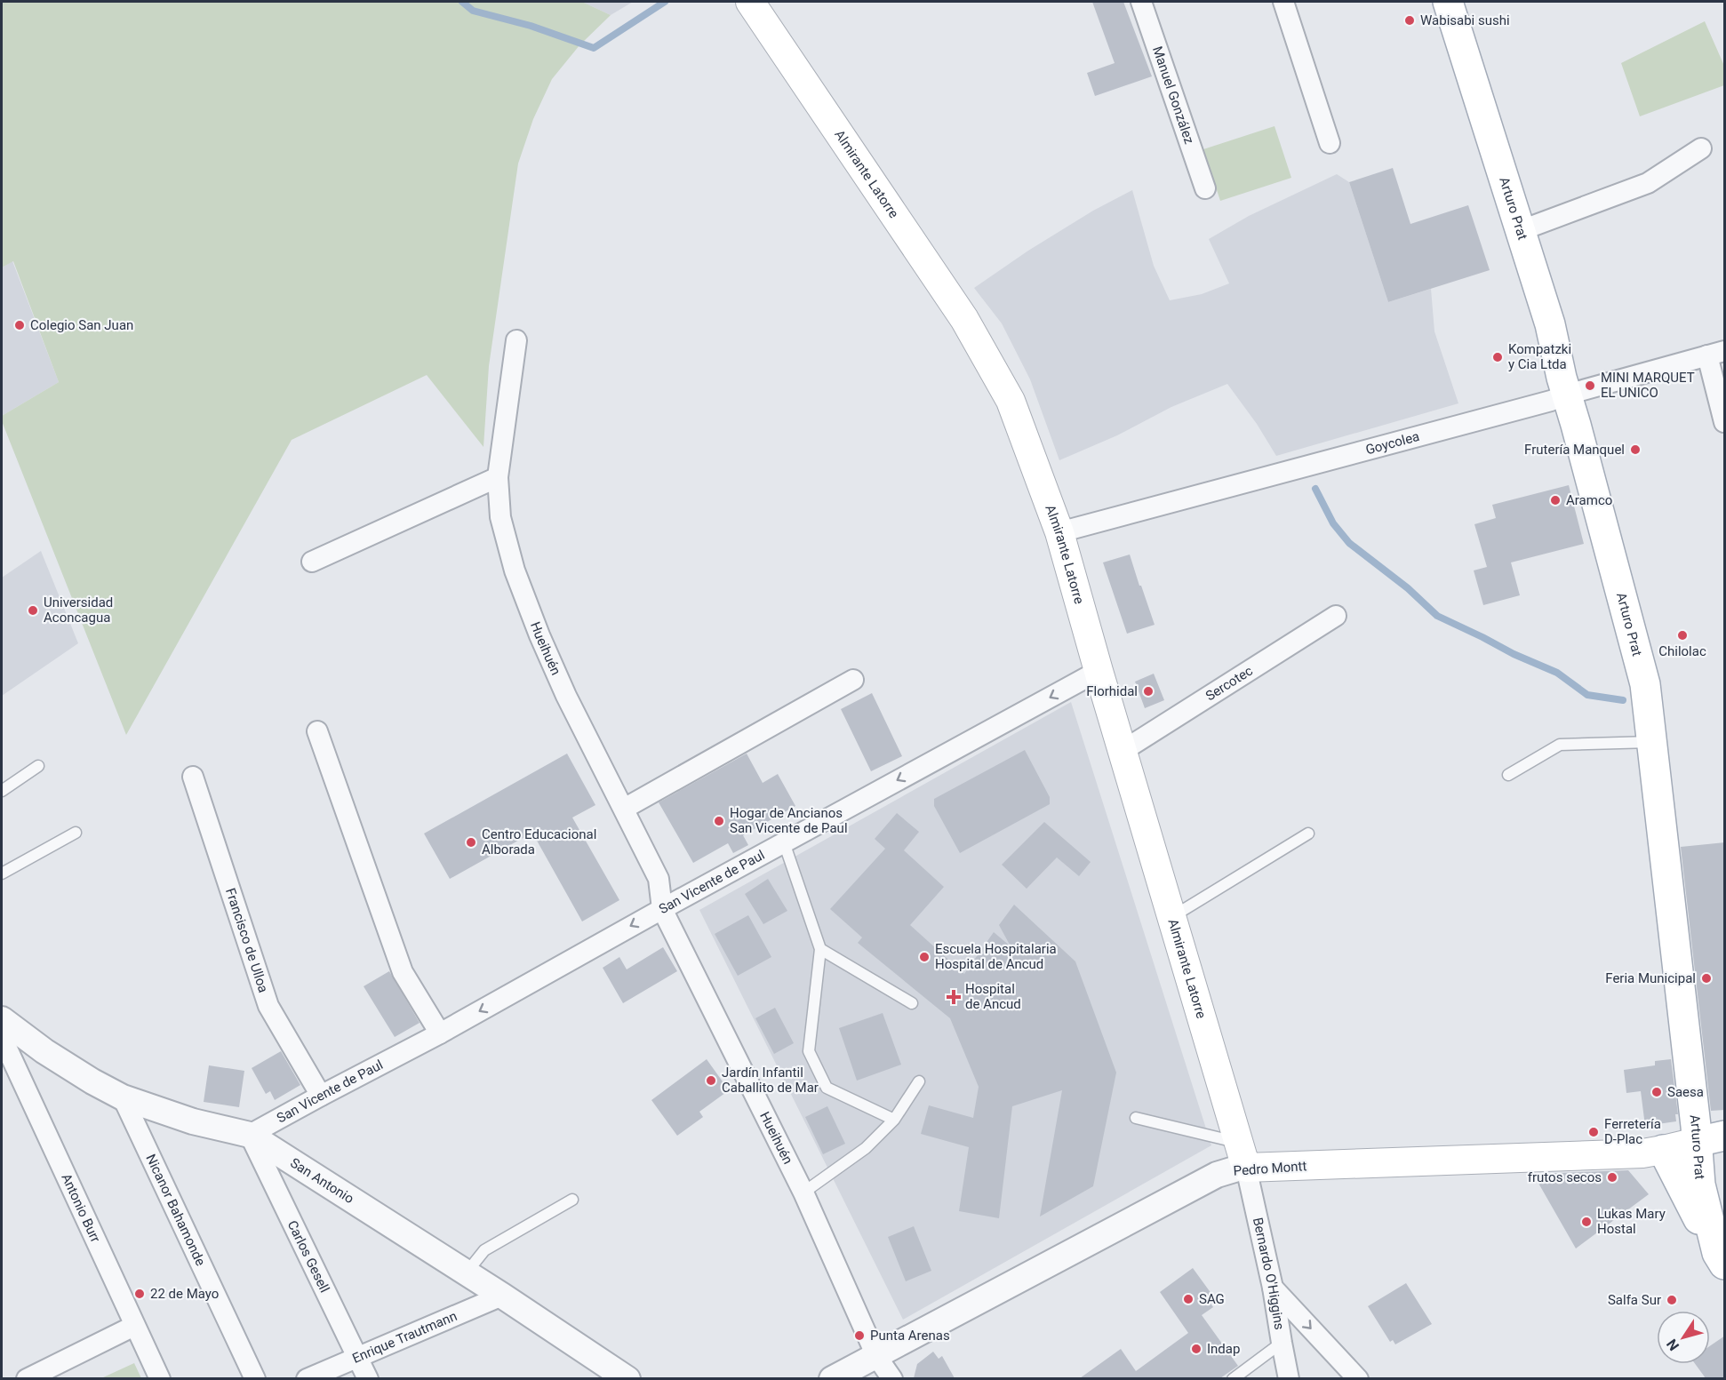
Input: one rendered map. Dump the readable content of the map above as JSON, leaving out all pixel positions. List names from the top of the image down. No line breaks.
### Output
{"streets":{"main road":["Almirante Latorre","Arturo Prat","Pedro Montt"],"street":["Manuel González","Goycolea","Hueihuén","Sercotec","San Vicente de Paul","Francisco de Ulloa","San Antonio","Antonio Burr","Nicanor Bahamonde","Carlos Gesell","Bernardo O'Higgins","Enrique Trautmann"]},"crossings":[["Almirante Latorre","Goycolea"],["Almirante Latorre","Sercotec"],["Almirante Latorre","San Vicente de Paul"],["Almirante Latorre","Pedro Montt"],["Almirante Latorre","Bernardo O'Higgins"],["Arturo Prat","Goycolea"],["Arturo Prat","Pedro Montt"],["Hueihuén","San Vicente de Paul"],["Hueihuén","Pedro Montt"],["San Vicente de Paul","Francisco de Ulloa"],["San Vicente de Paul","San Antonio"],["San Vicente de Paul","Carlos Gesell"],["Pedro Montt","Bernardo O'Higgins"],["San Antonio","Nicanor Bahamonde"],["San Antonio","Carlos Gesell"],["San Antonio","Enrique Trautmann"],["Carlos Gesell","Enrique Trautmann"]],"one_way":["San Vicente de Paul"],"places":{"other":["Wabisabi sushi","Colegio San Juan","Kompatzki y Cia Ltda","MINI MARQUET EL UNICO","Frutería Manquel","Aramco","Universidad Aconcagua","Chilolac","Florhidal","Hogar de Ancianos San Vicente de Paul","Centro Educacional Alborada","Escuela Hospitalaria Hospital de Ancud","Feria Municipal","Jardín Infantil Caballito de Mar","Saesa","Ferretería D-Plac","frutos secos","Lukas Mary Hostal","22 de Mayo","SAG","Salfa Sur","Punta Arenas","Indap"],"health":["Hospital de Ancud"]},"north":"bottom left"}
